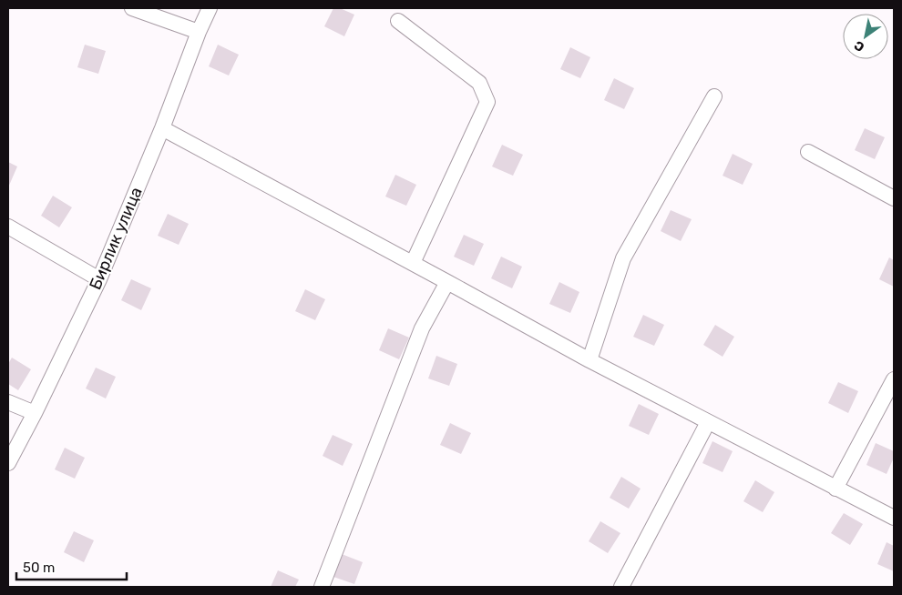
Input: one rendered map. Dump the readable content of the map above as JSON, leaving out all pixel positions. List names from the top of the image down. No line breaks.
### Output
{"streets":{"street":["Бирлик улица"]},"scale_bar":"50 m","north":"bottom left"}
